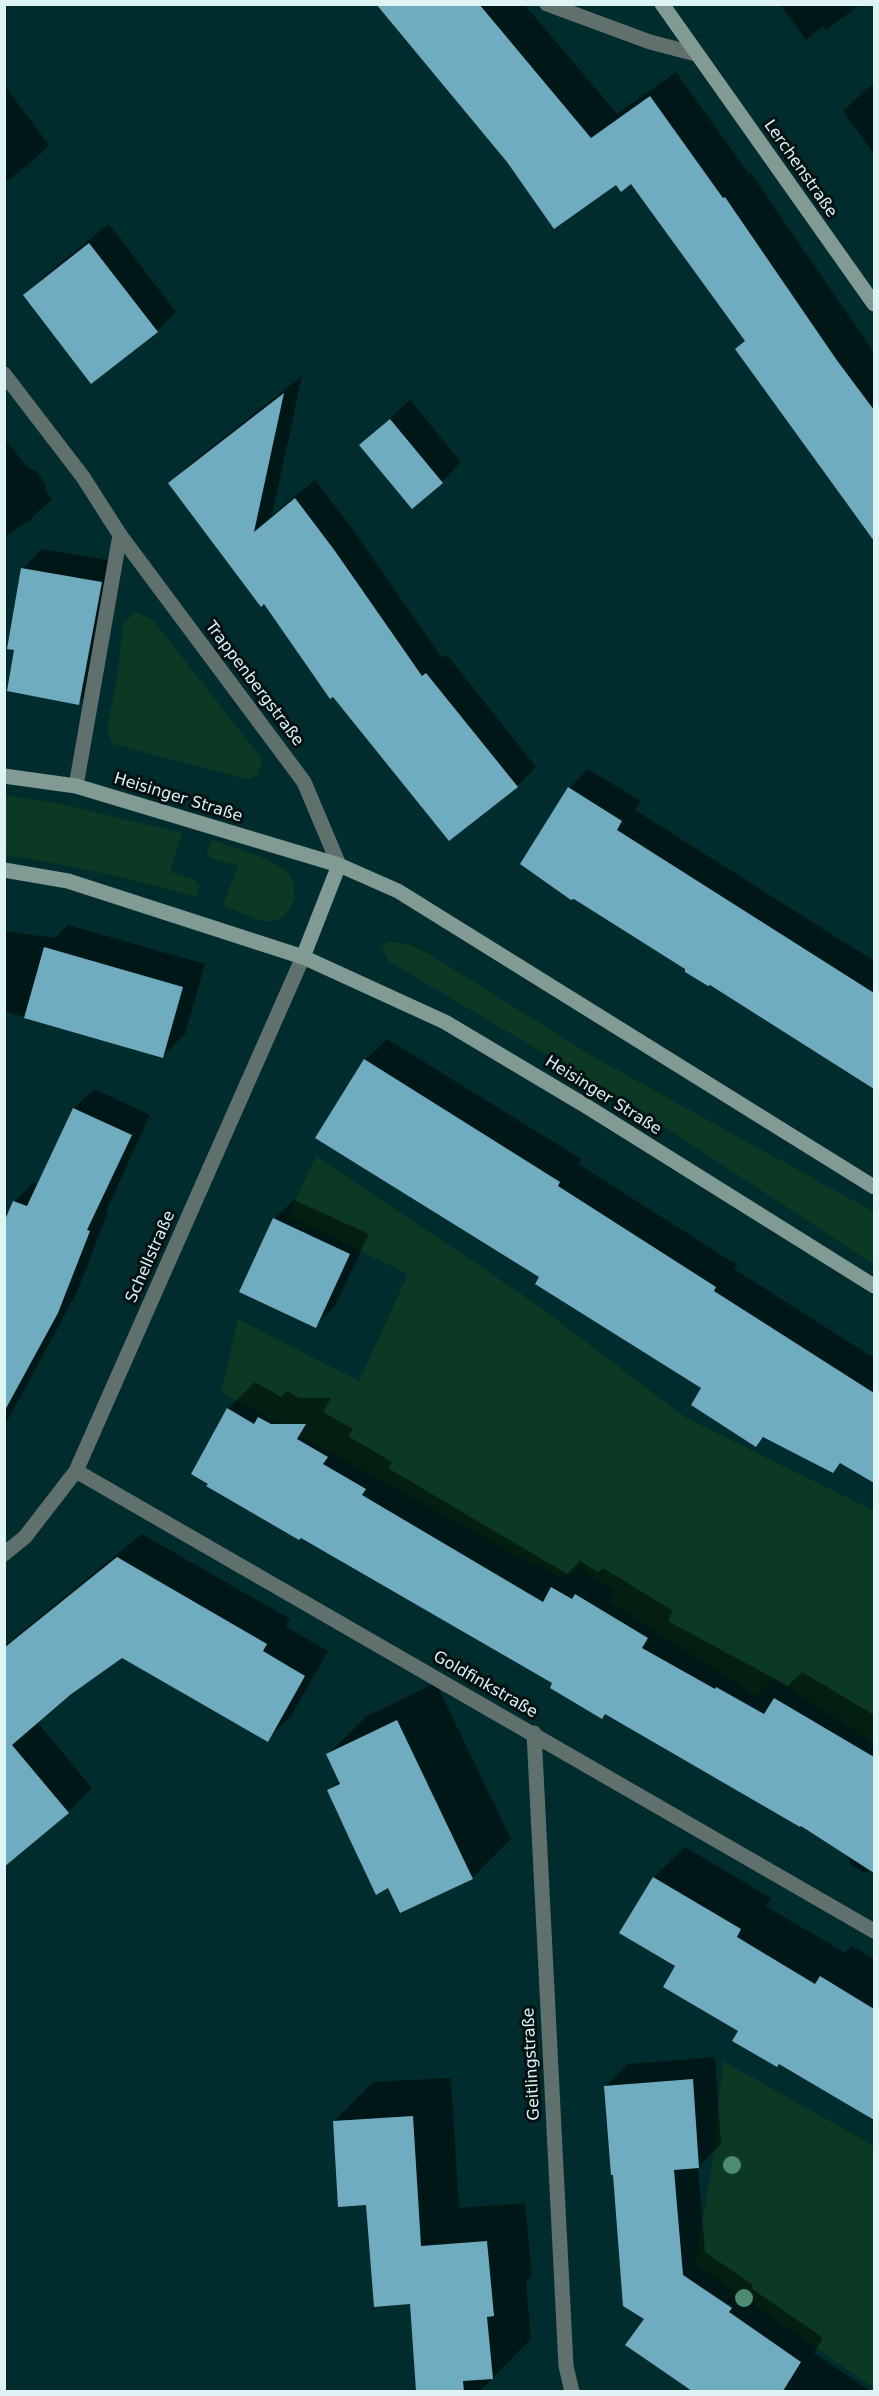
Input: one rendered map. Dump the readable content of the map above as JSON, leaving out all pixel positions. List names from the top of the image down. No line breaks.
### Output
{"streets":{"main road":["Lerchenstraße","Heisinger Straße"],"street":["Trappenbergstraße","Schellstraße","Goldfinkstraße","Geitlingstraße"]},"crossings":[["Trappenbergstraße","Heisinger Straße"],["Heisinger Straße","Schellstraße"],["Schellstraße","Goldfinkstraße"],["Goldfinkstraße","Geitlingstraße"]]}
